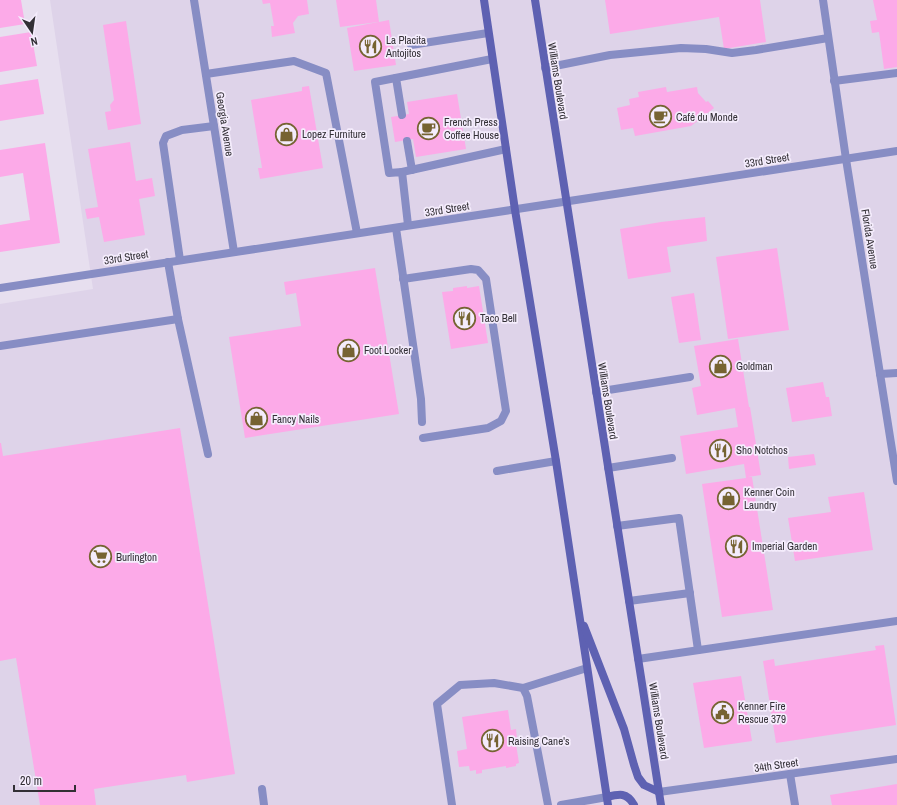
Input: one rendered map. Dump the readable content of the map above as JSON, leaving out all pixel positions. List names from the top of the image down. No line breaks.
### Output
{"streets":{"main road":["Williams Boulevard"],"street":["Georgia Avenue","33rd Street","Florida Avenue","34th Street"]},"crossings":[["Williams Boulevard","33rd Street"],["Williams Boulevard","34th Street"],["Georgia Avenue","33rd Street"],["33rd Street","Florida Avenue"]],"places":{"restaurant":["La Placita Antojitos","Taco Bell","Sho Notchos","Imperial Garden","Raising Cane's"],"cafe":["Café du Monde","French Press Coffee House"],"shop":["Lopez Furniture","Foot Locker","Goldman","Fancy Nails","Kenner Coin Laundry"],"supermarket":["Burlington"],"public building":["Kenner Fire Rescue 379"]},"scale_bar":"20 m","north":"bottom"}
